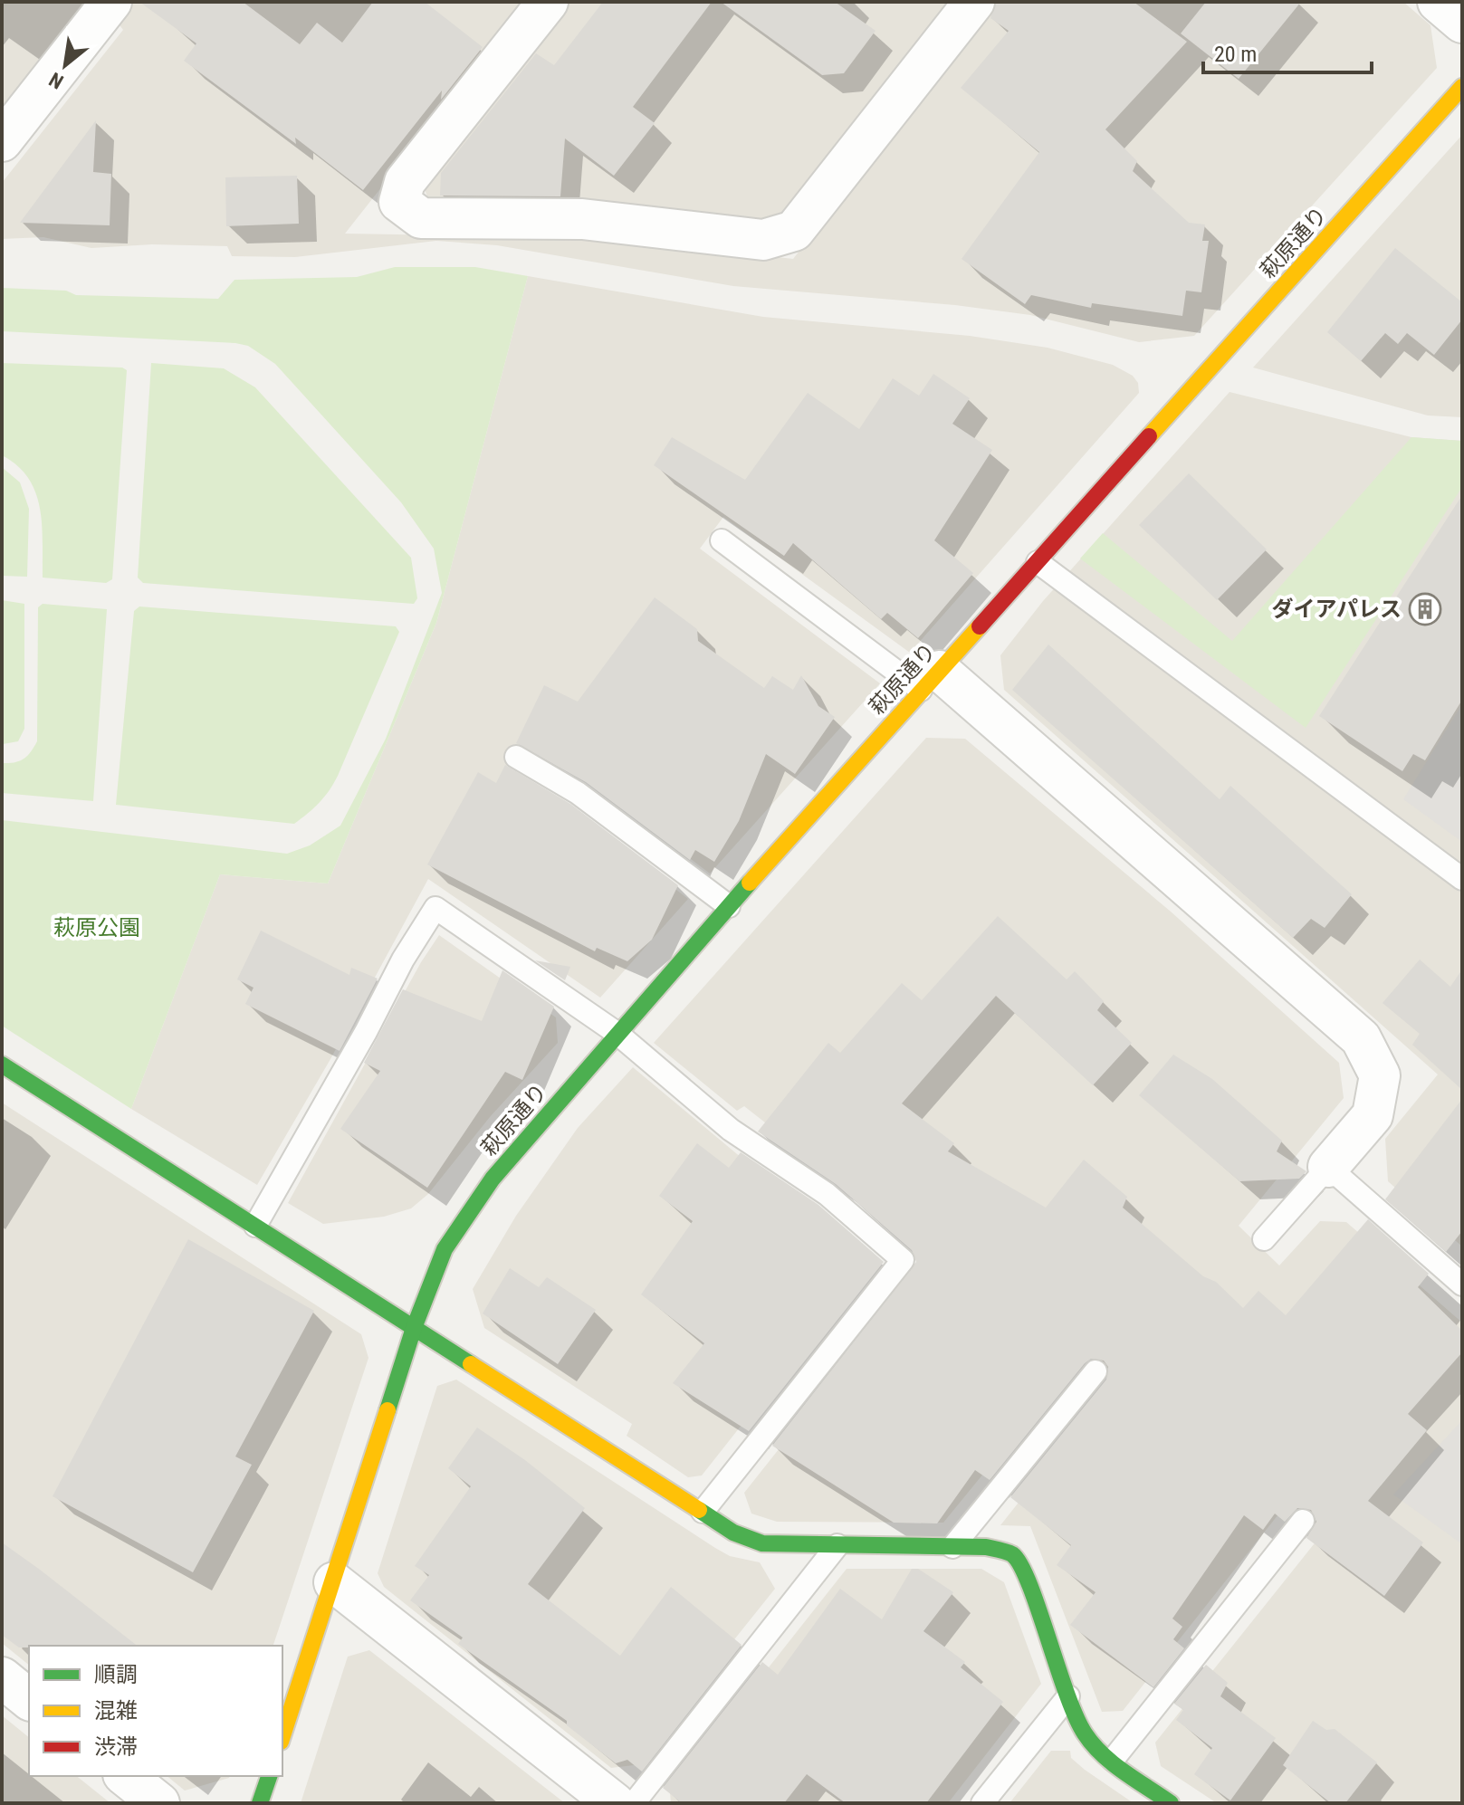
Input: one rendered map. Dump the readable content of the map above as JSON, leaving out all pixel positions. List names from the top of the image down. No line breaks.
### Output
{"streets":{"street":["萩原通り"]},"parks":["萩原公園"],"places":{"building":["ダイアパレス"]},"legend":["順調","混雑","渋滞"],"scale_bar":"20 m","north":"bottom left"}
